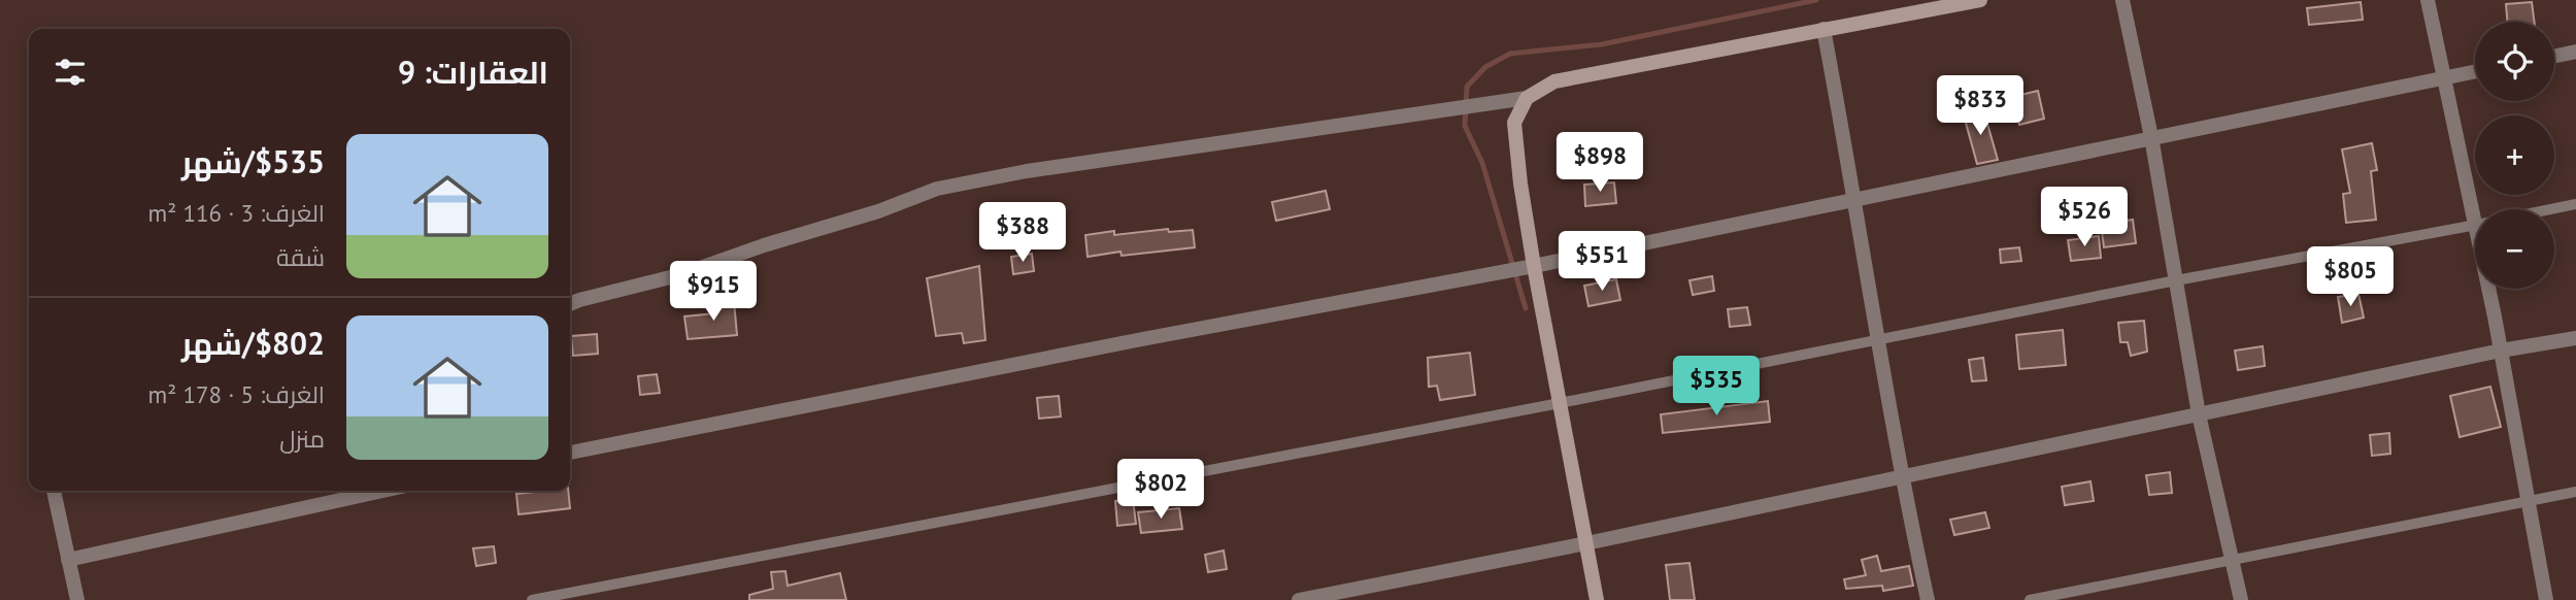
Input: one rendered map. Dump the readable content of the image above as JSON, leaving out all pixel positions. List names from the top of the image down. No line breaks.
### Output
{"page":{"map_buttons":["+","−"],"heading":"العقارات: 9","price":["$833","$898","$526","$388","$551","$805","$915","$535","$802"],"list":[{"name":"$535/شهر","note":"الغرف: 3 · 116 m² · شقة"},{"name":"$802/شهر","note":"الغرف: 5 · 178 m² · منزل"}]}}
